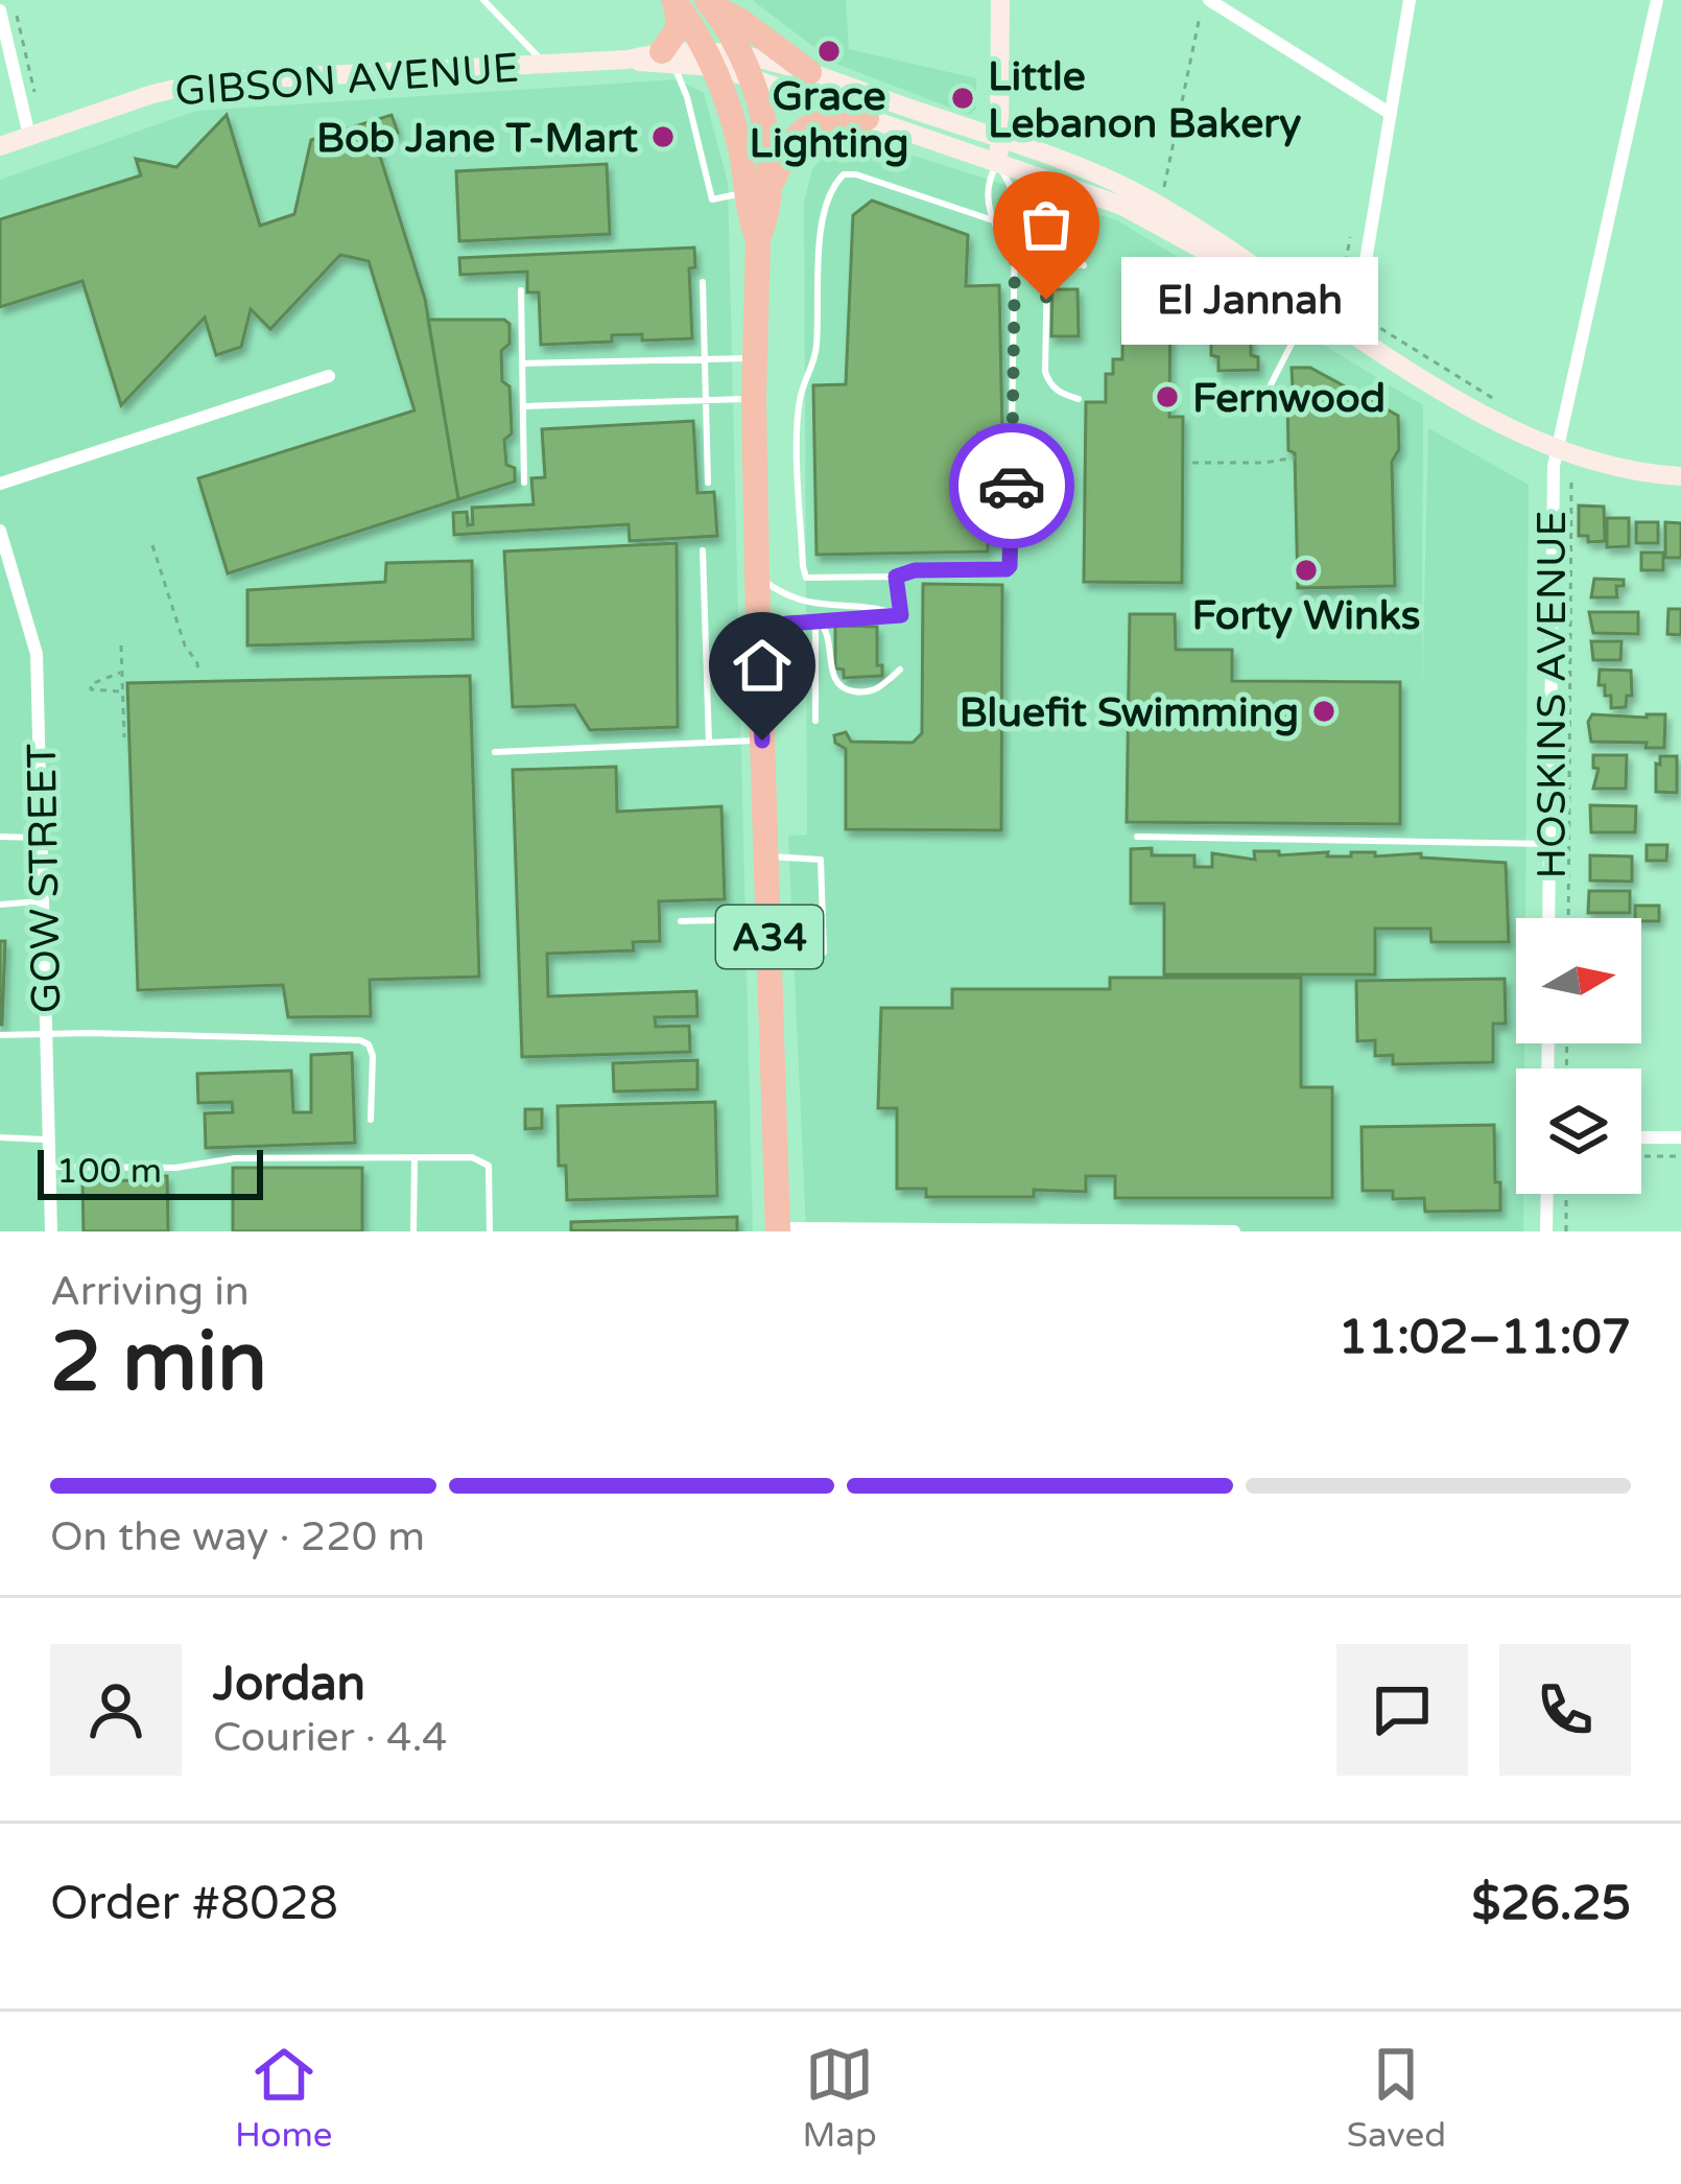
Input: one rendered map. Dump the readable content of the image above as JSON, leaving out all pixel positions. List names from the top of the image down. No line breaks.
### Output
{"streets":{"highway":["A34"],"main road":["GIBSON AVENUE"],"street":["HOSKINS AVENUE","GOW STREET"]},"crossings":[["GIBSON AVENUE","A34"]],"places":["Grace Lighting","Little Lebanon Bakery","Bob Jane T-Mart","El Jannah","Fernwood","Forty Winks","Bluefit Swimming"],"scale_bar":"100 m","north":"right","page":{"bubble":"El Jannah","scale":"100 m","heading":["2 min","Arriving in","11:02–11:07"],"panel":["Jordan","Courier · 4.4","Order #8028","$26.25"],"bar":"On the way · 220 m","tabs":["Home","Map","Saved"]}}
